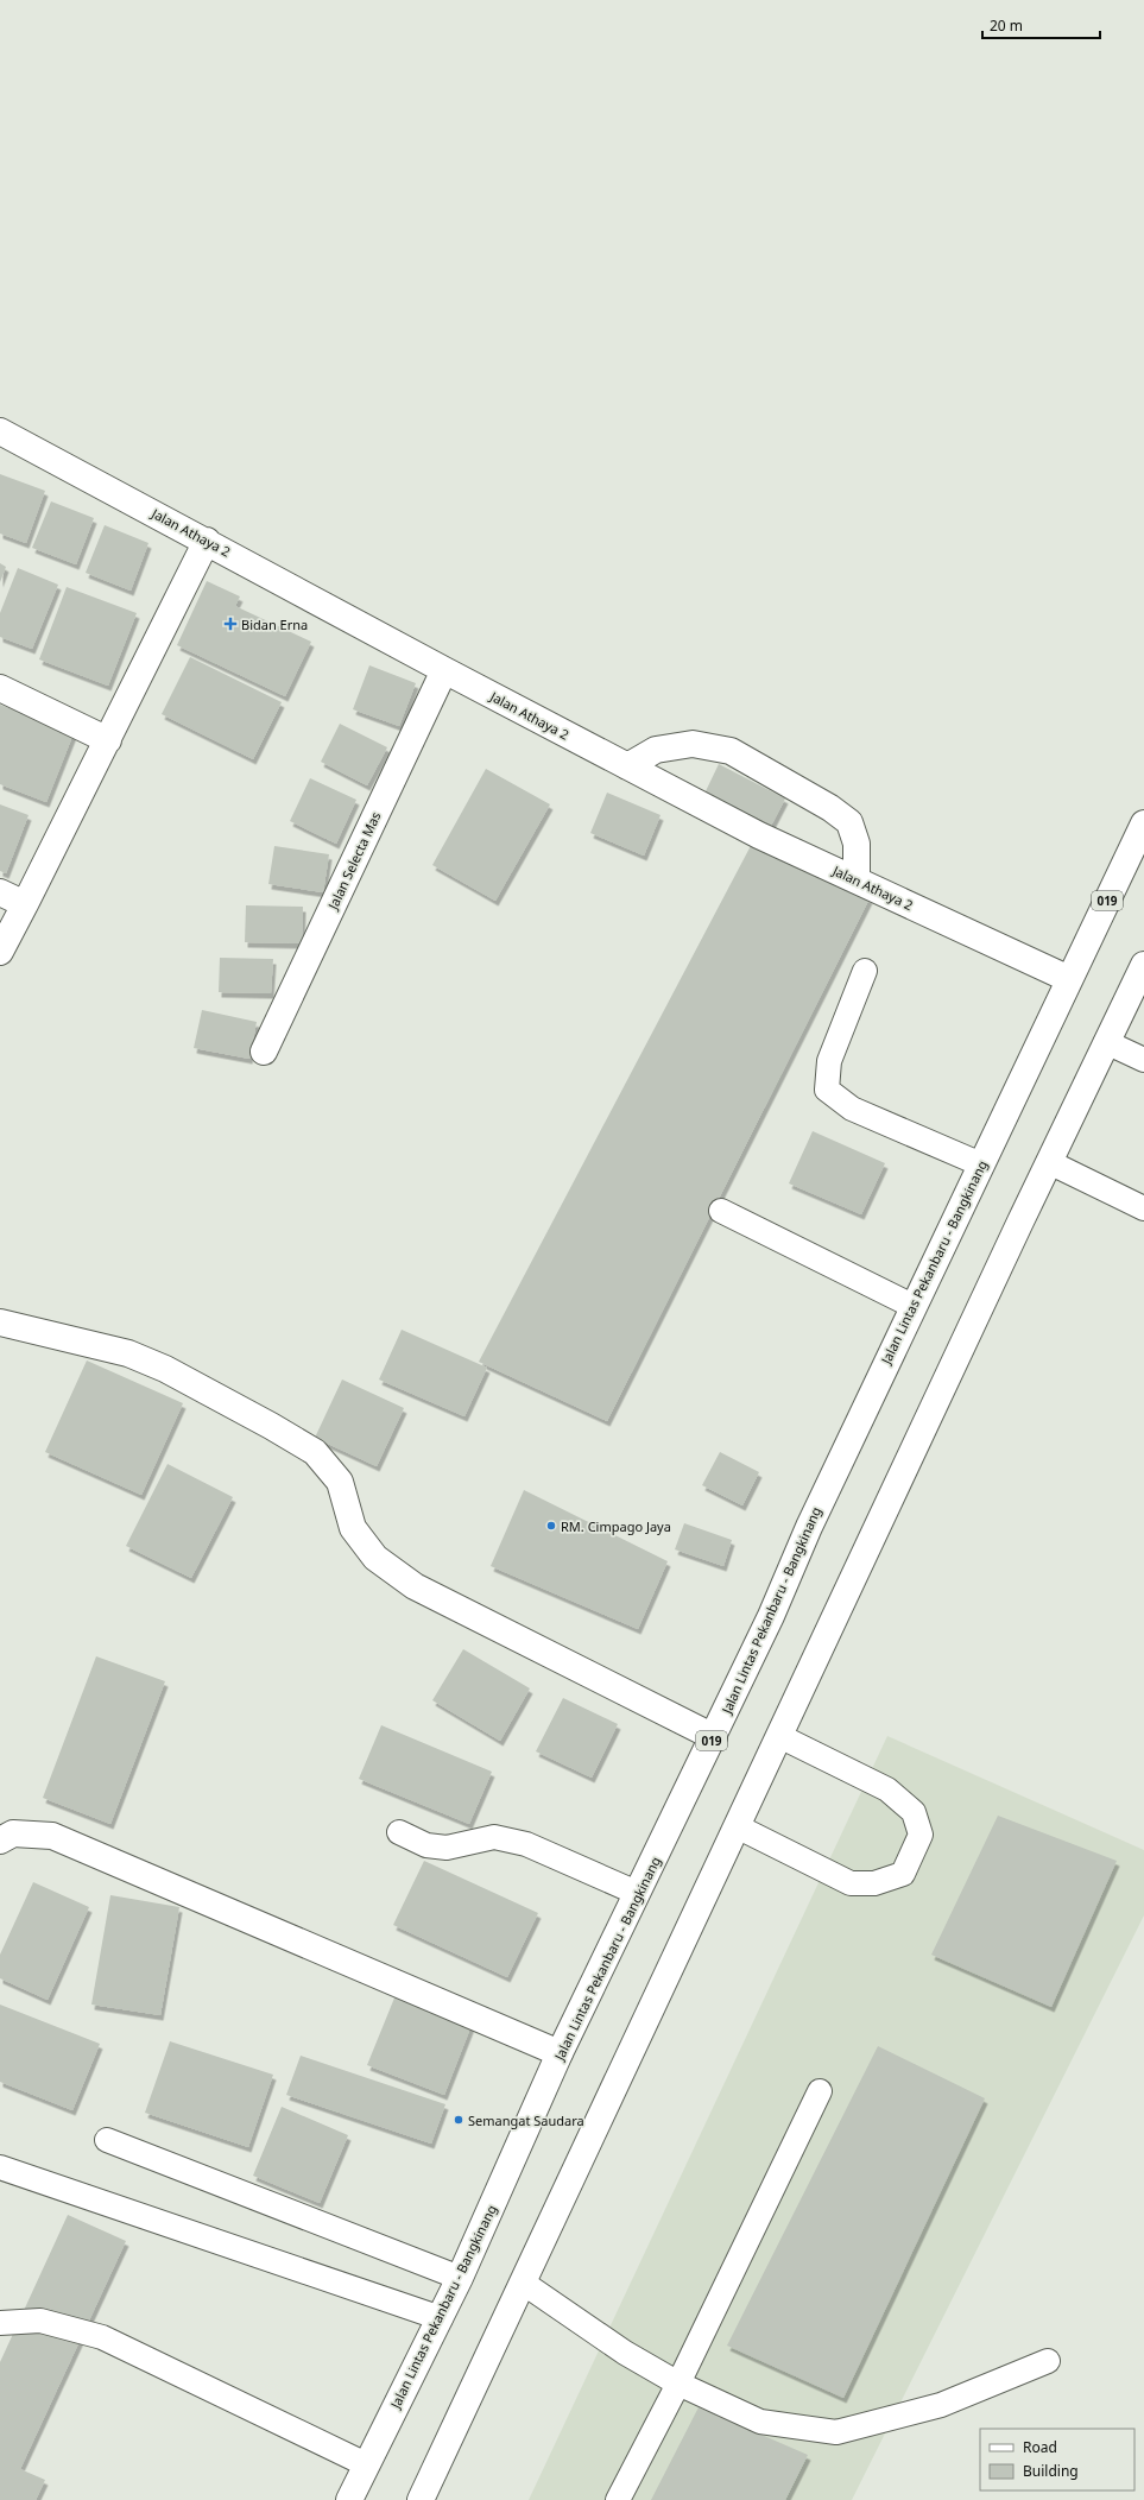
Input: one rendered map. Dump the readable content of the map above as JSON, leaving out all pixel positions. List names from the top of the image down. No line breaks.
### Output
{"streets":{"main road":["Jalan Athaya 2","Jalan Selecta Mas","019","Jalan Lintas Pekanbaru - Bangkinang"]},"crossings":[["Jalan Athaya 2","Jalan Selecta Mas"],["Jalan Athaya 2","Jalan Lintas Pekanbaru - Bangkinang"]],"places":{"health":["Bidan Erna"],"other":["RM. Cimpago Jaya","Semangat Saudara"]},"legend":["Road","Building"],"scale_bar":"20 m"}
